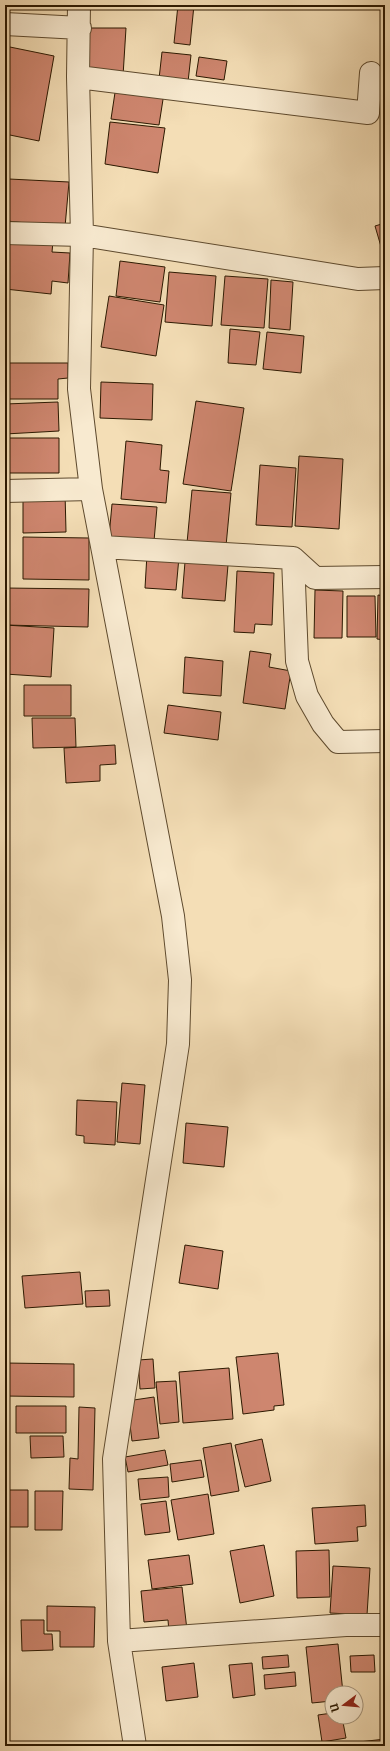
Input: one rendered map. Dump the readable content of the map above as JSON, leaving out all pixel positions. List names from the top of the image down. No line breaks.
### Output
{"north":"left"}
